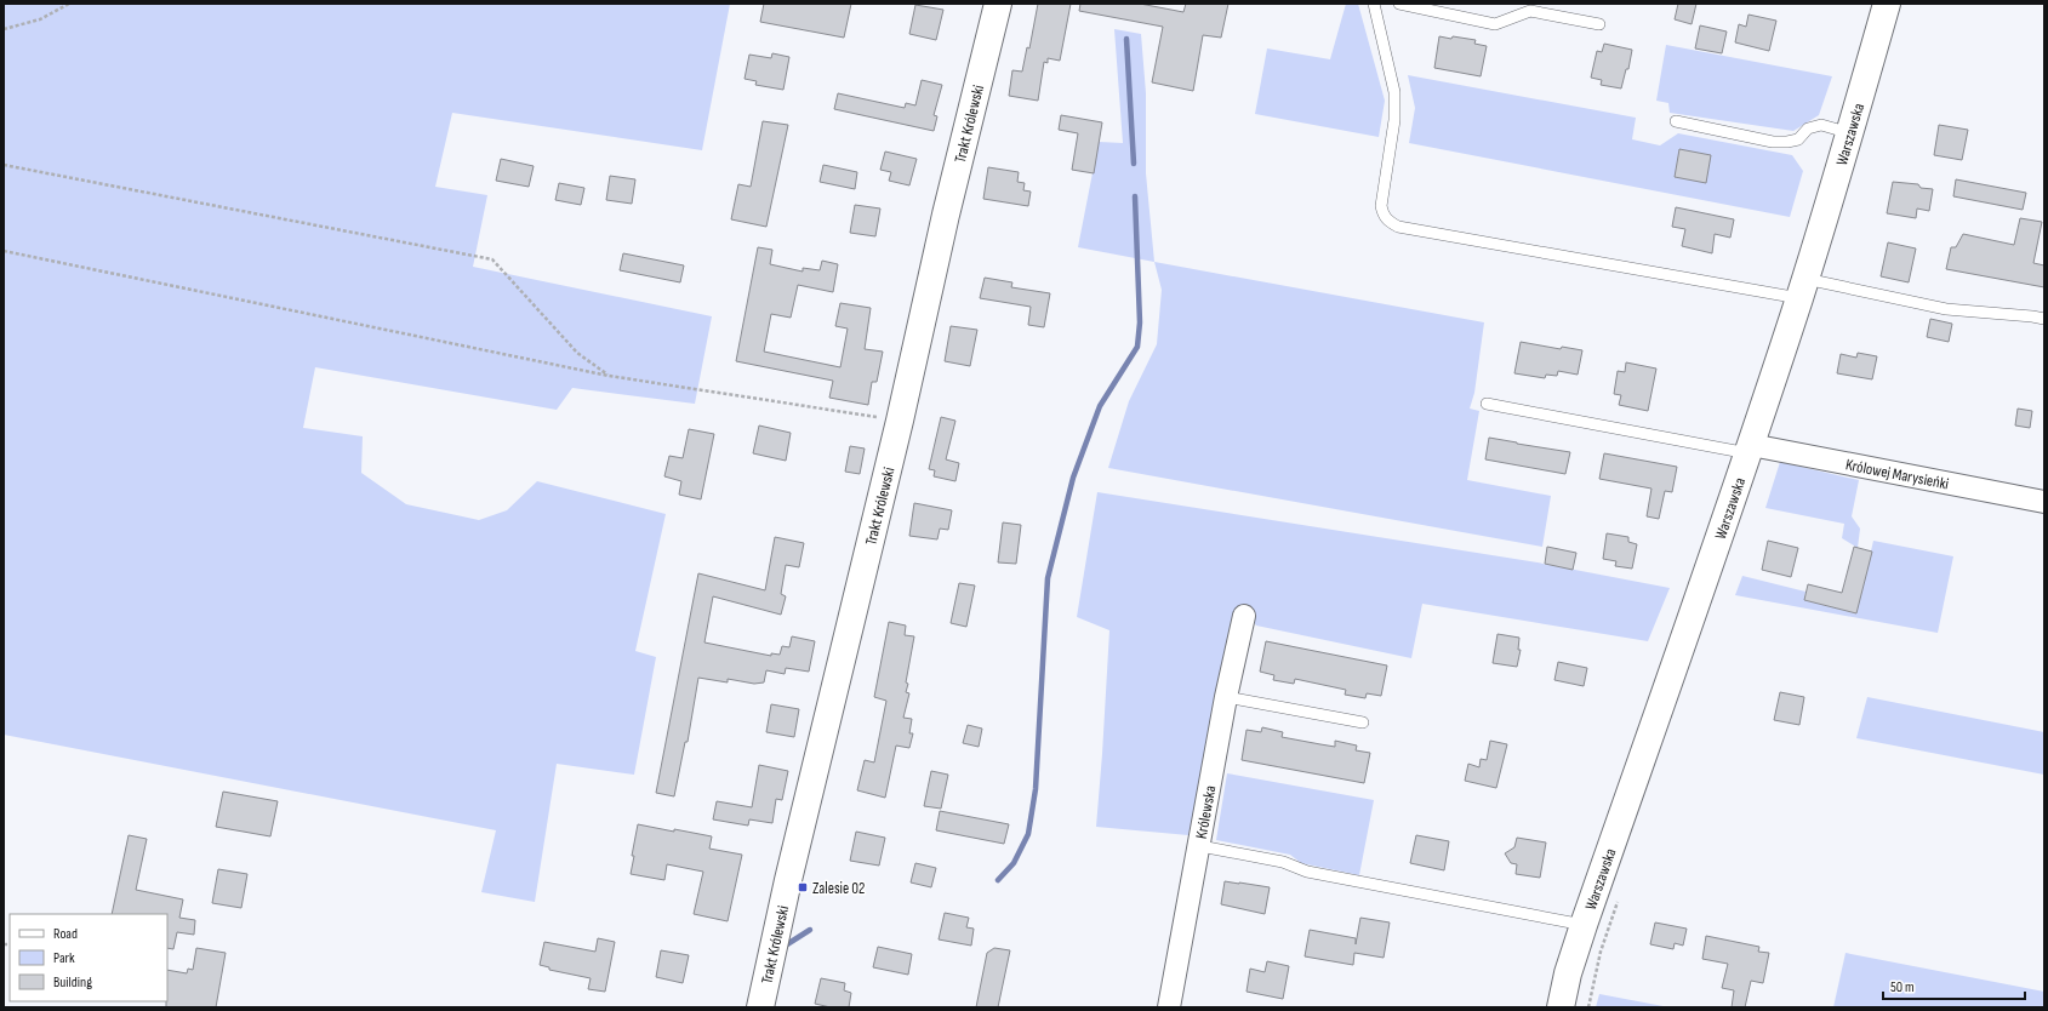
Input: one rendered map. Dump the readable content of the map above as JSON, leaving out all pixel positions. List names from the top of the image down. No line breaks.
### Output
{"streets":{"street":["Trakt Królewski","Warszawska","Królowej Marysieńki","Królewska"]},"crossings":[["Warszawska","Królowej Marysieńki"]],"places":{"transit":["Zalesie 02"]},"legend":["Road","Park","Building"],"scale_bar":"50 m"}
